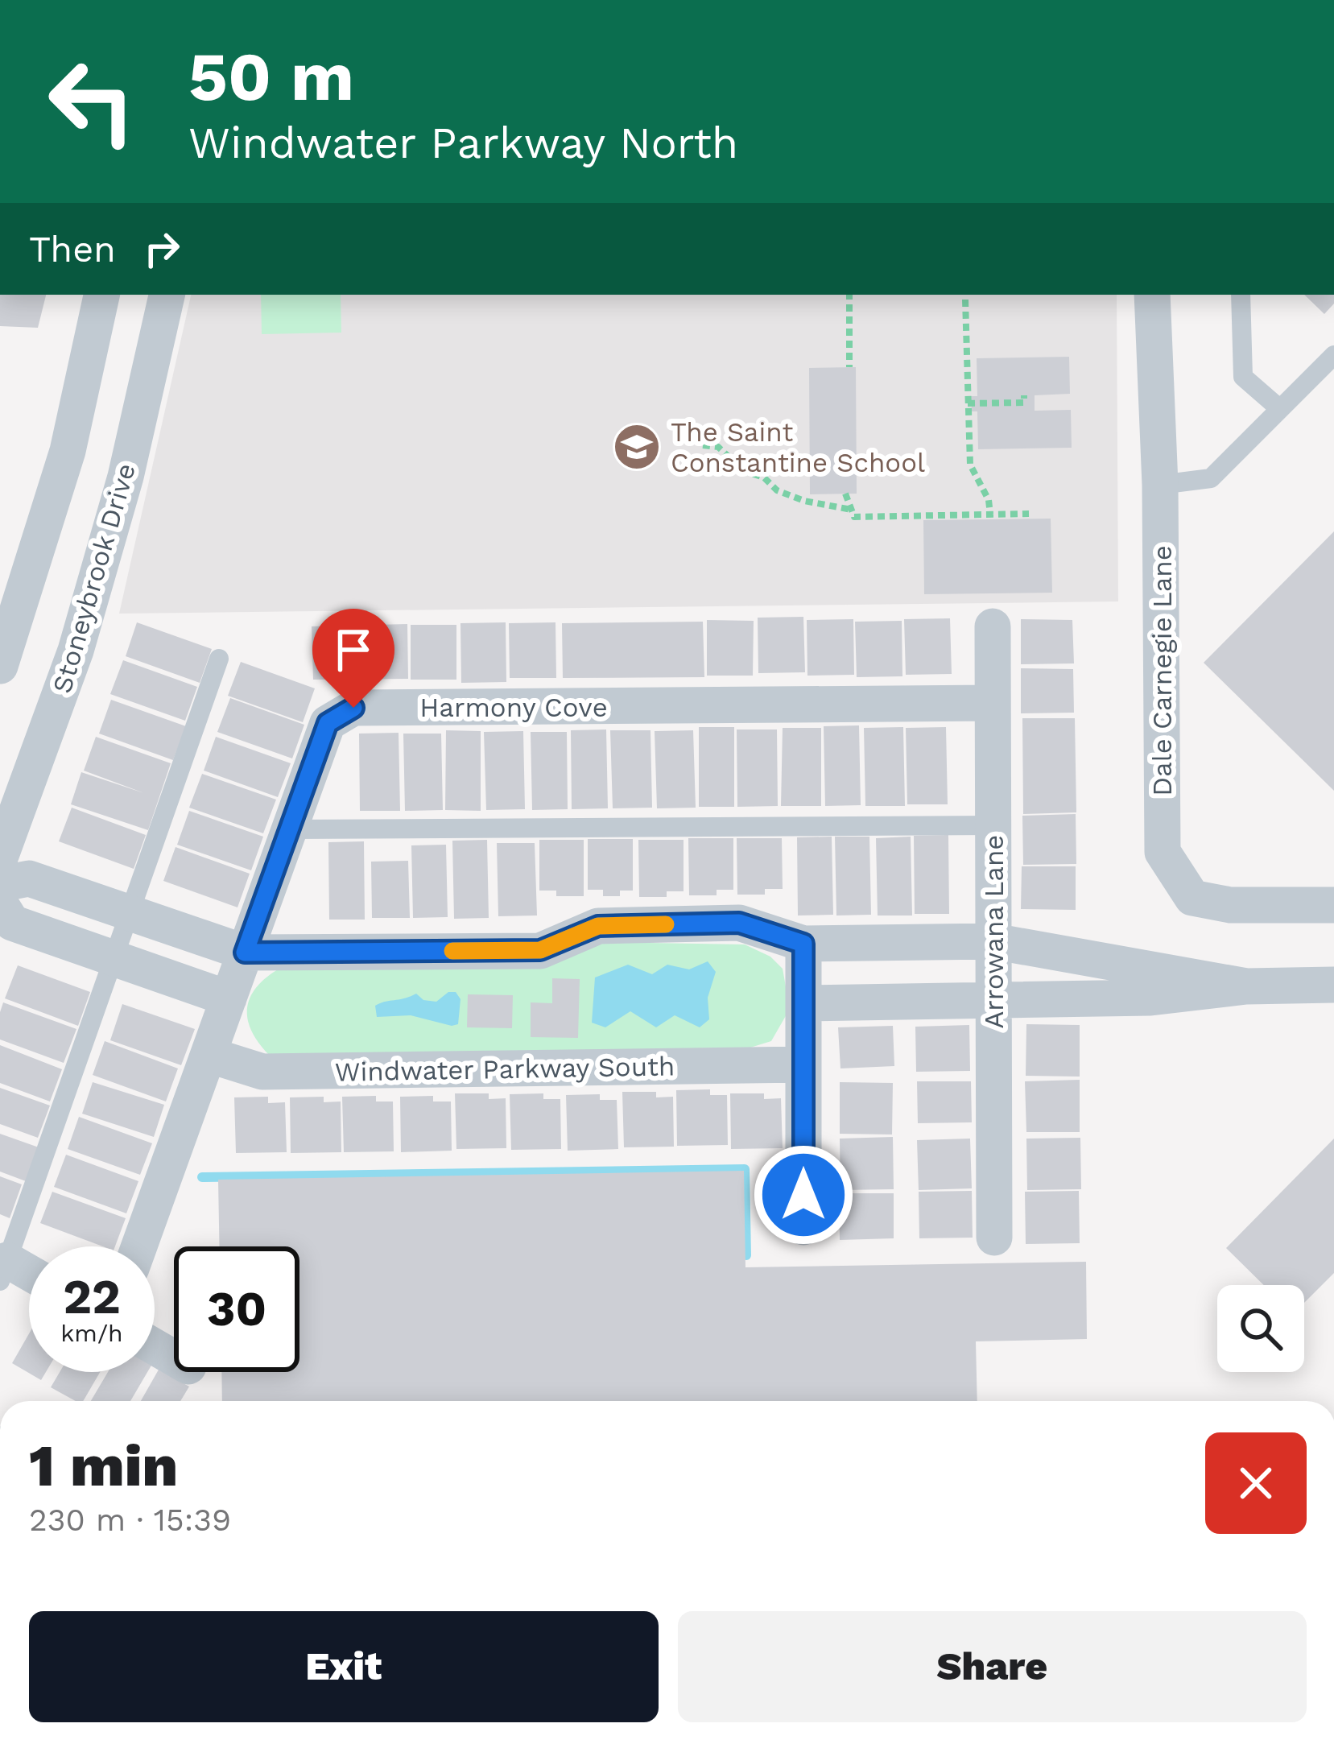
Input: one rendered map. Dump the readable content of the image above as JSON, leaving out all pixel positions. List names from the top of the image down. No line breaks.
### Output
{"streets":{"street":["Stoneybrook Drive","Dale Carnegie Lane","Harmony Cove","Arrowana Lane","Windwater Parkway South"]},"crossings":[["Harmony Cove","Arrowana Lane"],["Harmony Cove","Windwater Parkway South"]],"places":{"school or university":["The Saint Constantine School"]},"page":{"turn":["50 m","Windwater Parkway North"],"then":"Then","speed":"22 km/h","limit":"30","heading":["1 min","230 m · 15:39"],"buttons":["Exit","Share"]}}
